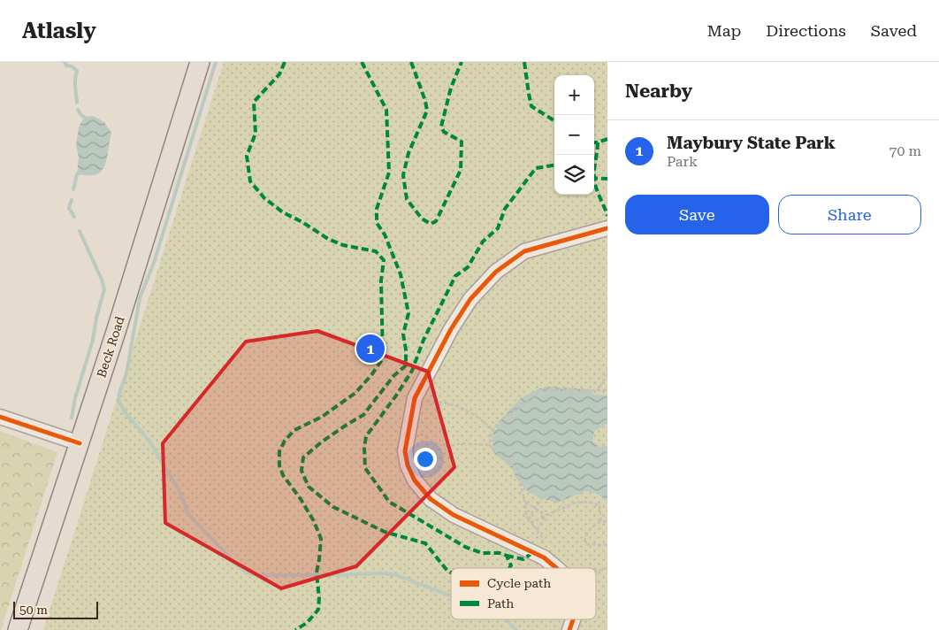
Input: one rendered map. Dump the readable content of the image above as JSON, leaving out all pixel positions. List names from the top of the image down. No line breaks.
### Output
{"streets":{"main road":["Beck Road"]},"legend":["Cycle path","Path"],"scale_bar":"50 m","page":{"header":"Atlasly","nav":["Map","Directions","Saved"],"heading":"Nearby","map_buttons":["+","−"],"list":[{"mark":"1","name":"Maybury State Park","note":"Park","value":"70 m"}],"buttons":["Save","Share"],"pins":"1","scale":"50 m"}}
